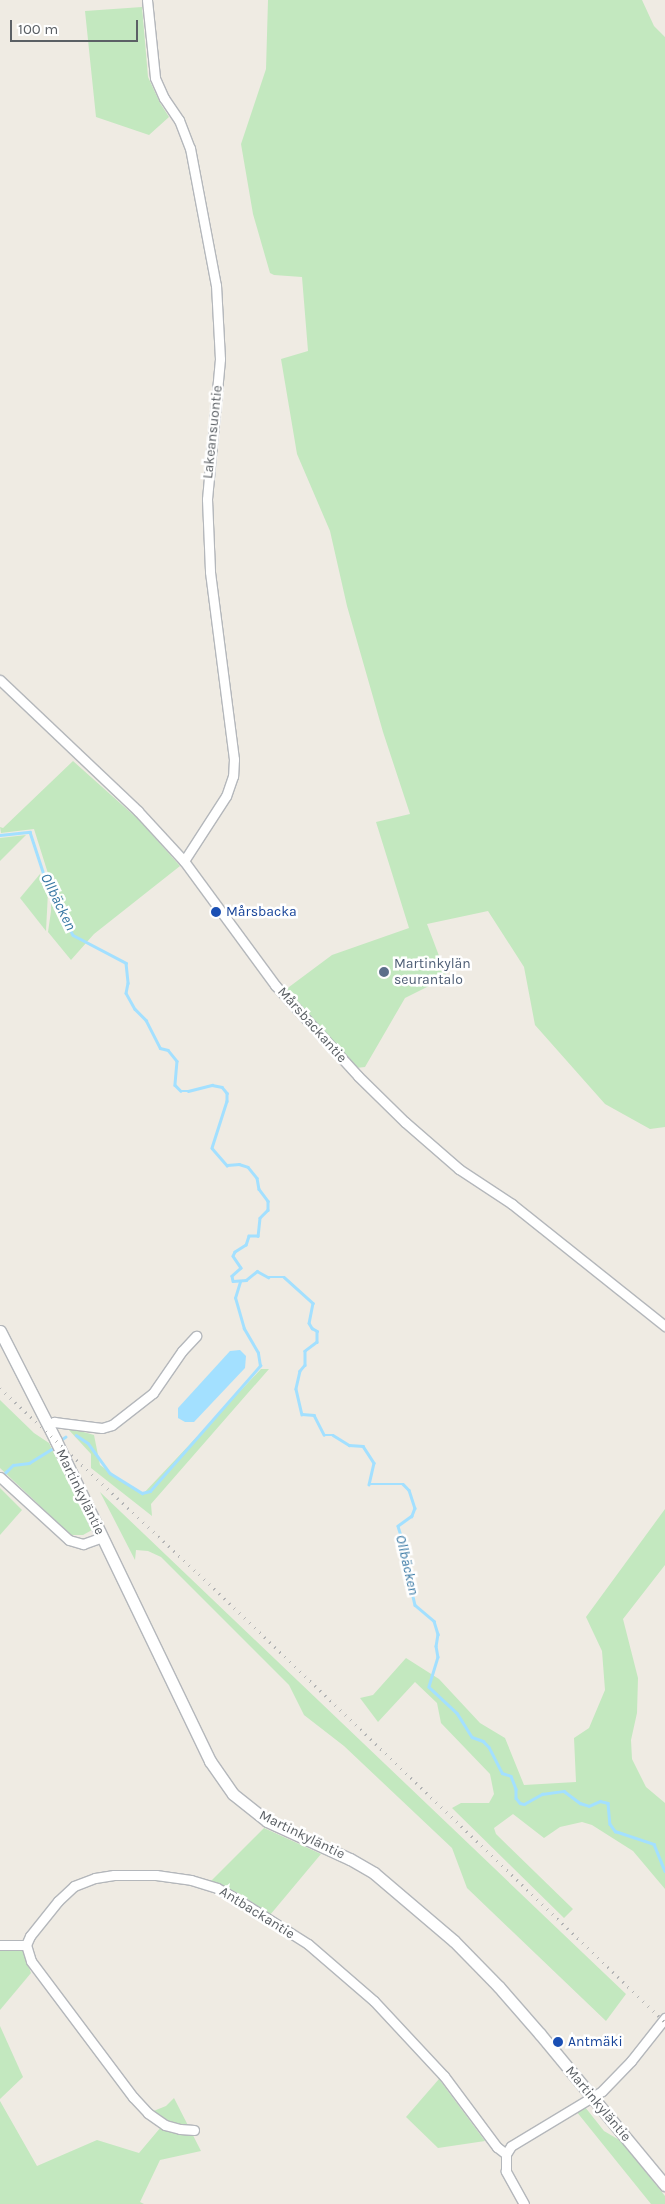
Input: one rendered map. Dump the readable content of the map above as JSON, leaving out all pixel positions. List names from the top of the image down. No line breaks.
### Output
{"streets":{"street":["Lakeansuontie","Mårsbackantie","Martinkyläntie","Antbackantie"]},"crossings":[["Lakeansuontie","Mårsbackantie"]],"water":["Ollbäcken"],"places":["Mårsbacka","Martinkylän seurantalo","Antmäki"],"scale_bar":"100 m"}
